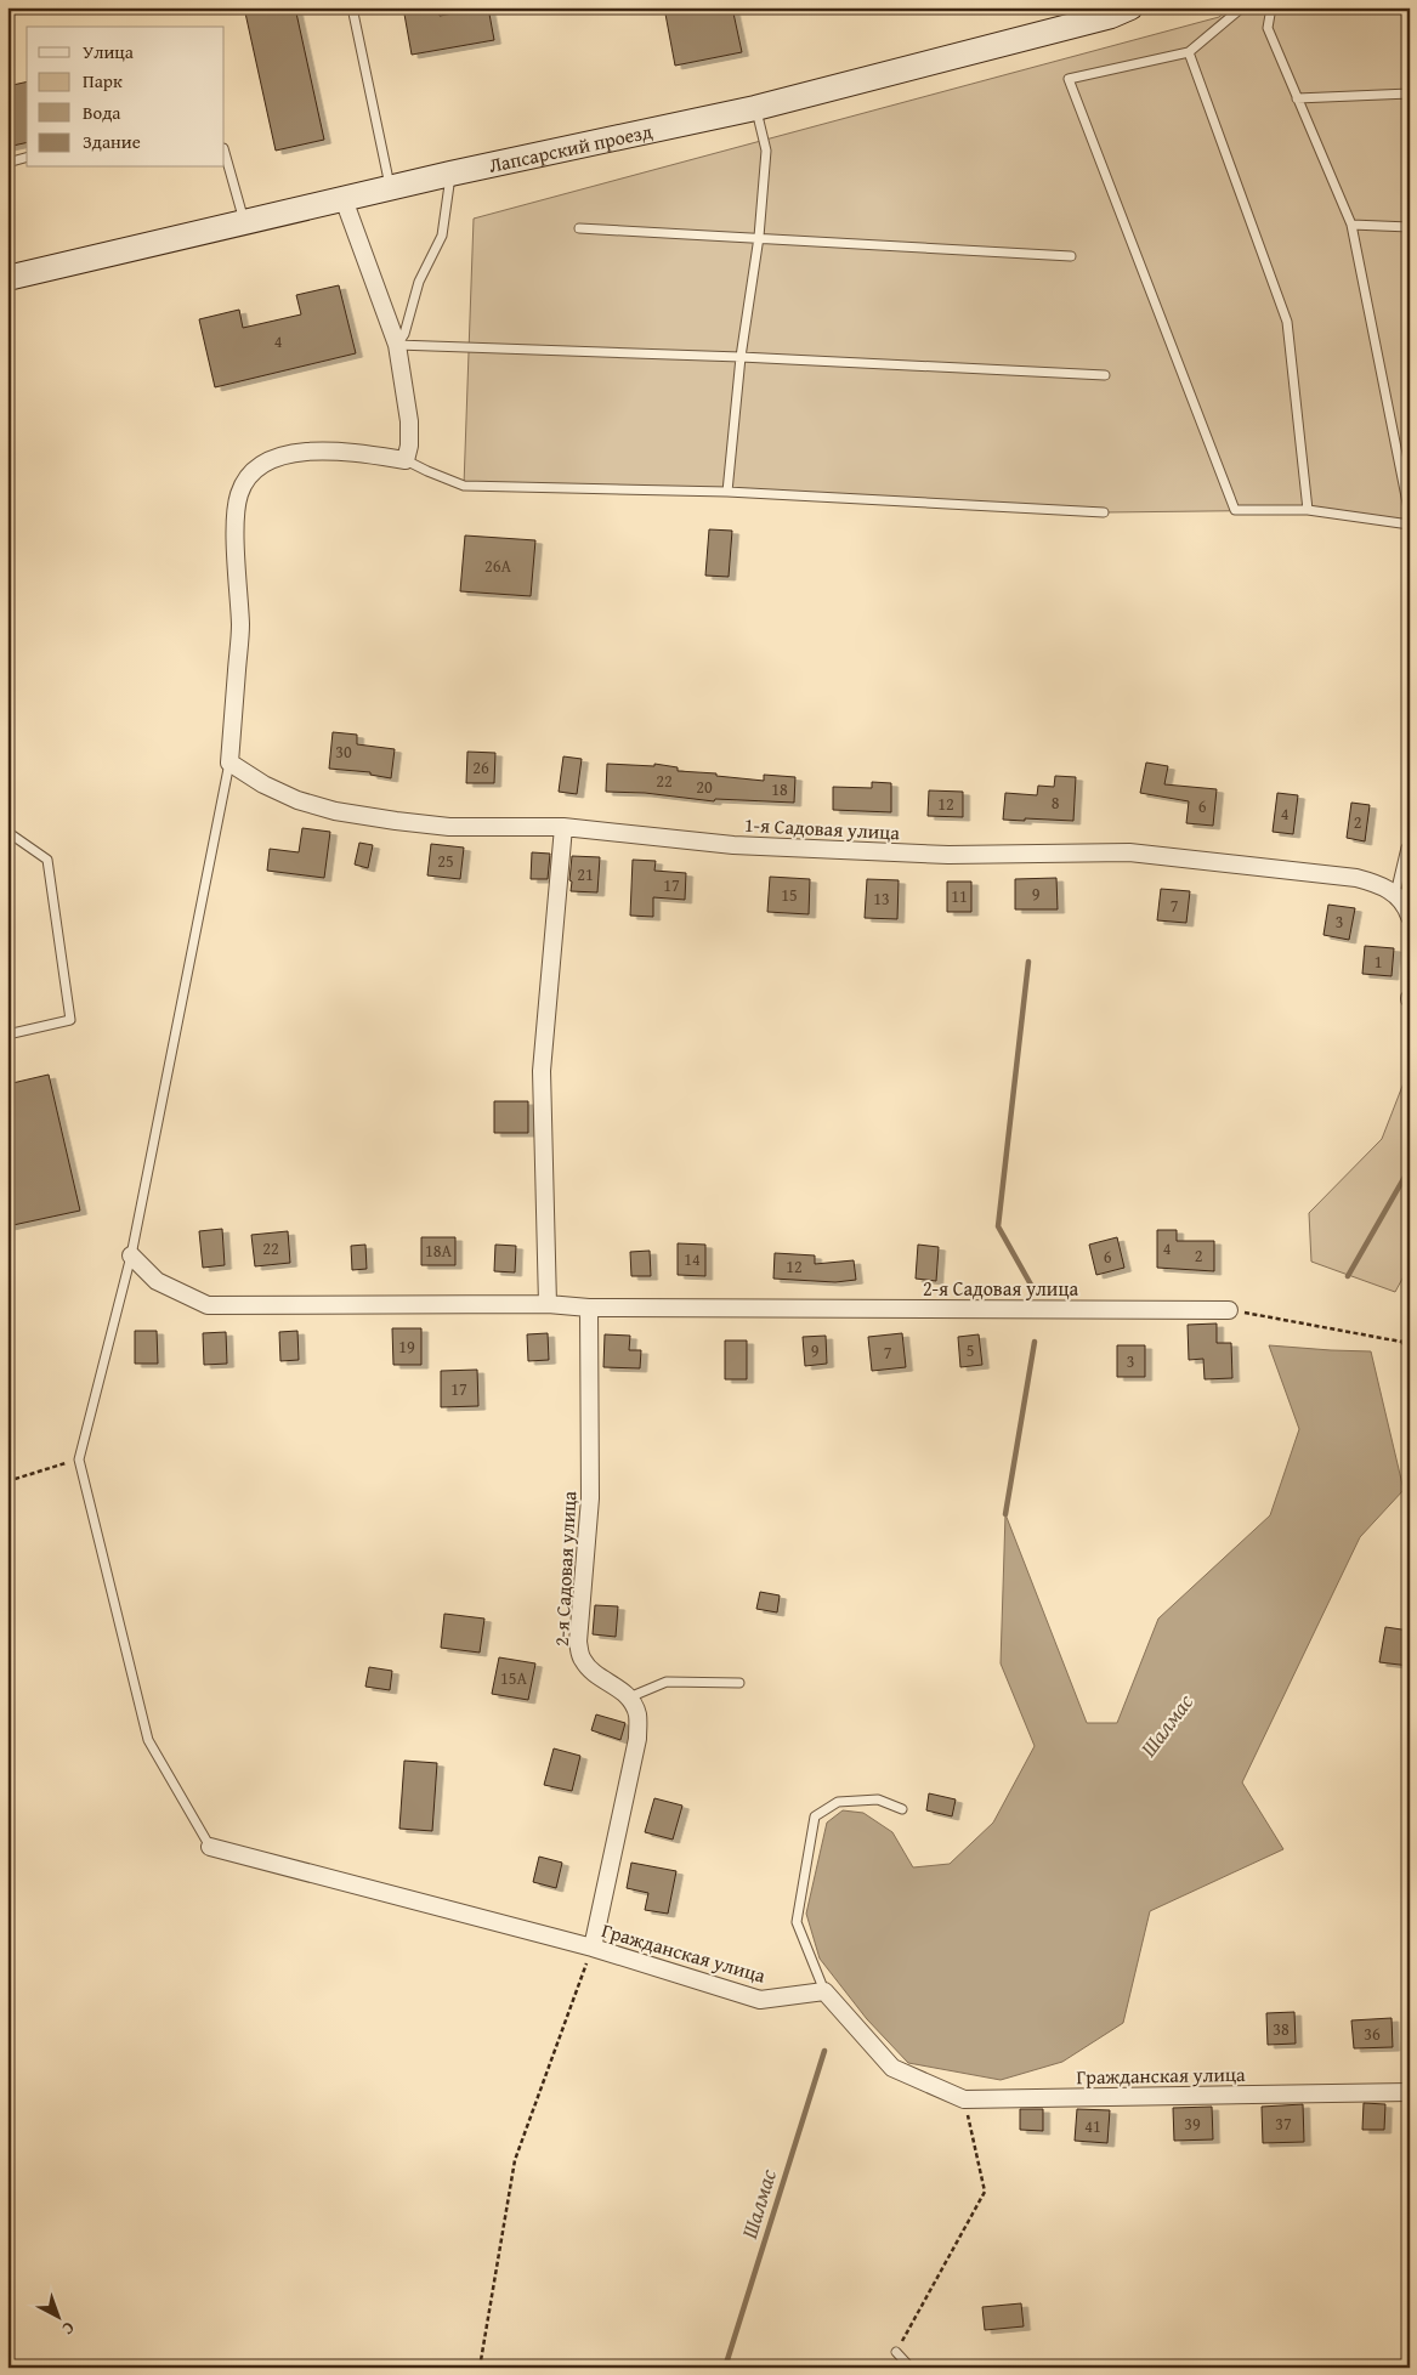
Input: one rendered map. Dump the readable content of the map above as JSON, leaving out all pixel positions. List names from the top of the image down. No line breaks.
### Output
{"streets":{"street":["Лапсарский проезд","1-я Садовая улица","2-я Садовая улица","Гражданская улица"]},"water":["Шалмас"],"house_numbers":["4","26А","30","26","22","20","18","8","12","6","4","2","25","21","17","9","15","11","13","7","3","1","22","4","18А","2","6","14","12","19","9","5","7","3","17","15А","38","36","39","37","41"],"legend":["Улица","Парк","Вода","Здание"],"north":"bottom right"}
